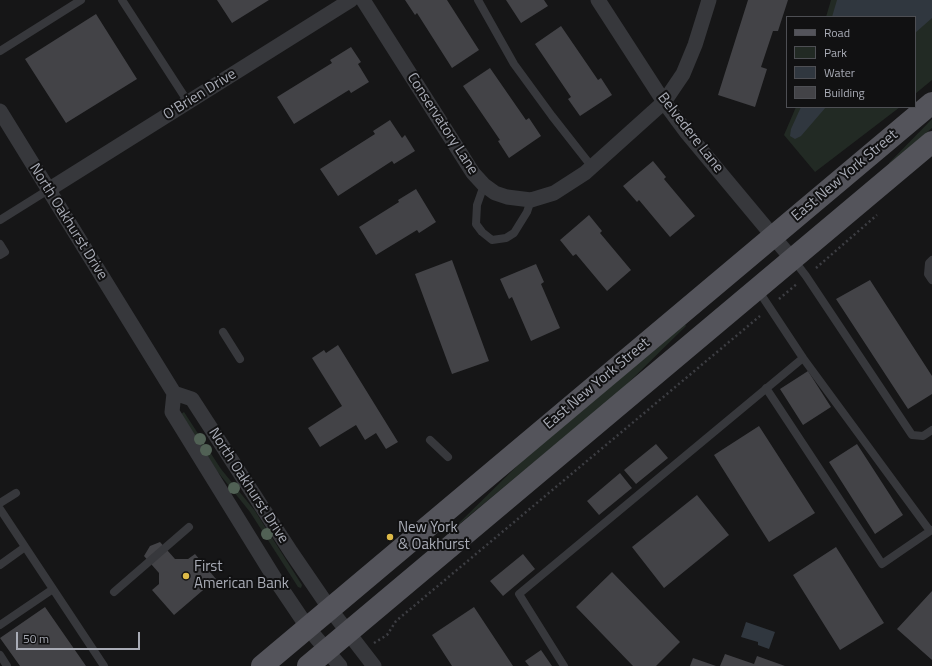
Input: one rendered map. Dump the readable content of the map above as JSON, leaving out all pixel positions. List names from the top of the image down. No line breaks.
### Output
{"streets":{"main road":["East New York Street"],"street":["O'Brien Drive","Conservatory Lane","Belvedere Lane","North Oakhurst Drive"]},"crossings":[["O'Brien Drive","North Oakhurst Drive"],["Conservatory Lane","Belvedere Lane"],["Belvedere Lane","East New York Street"],["East New York Street","North Oakhurst Drive"]],"places":["New York & Oakhurst","First American Bank"],"legend":["Road","Park","Water","Building"],"scale_bar":"50 m"}
